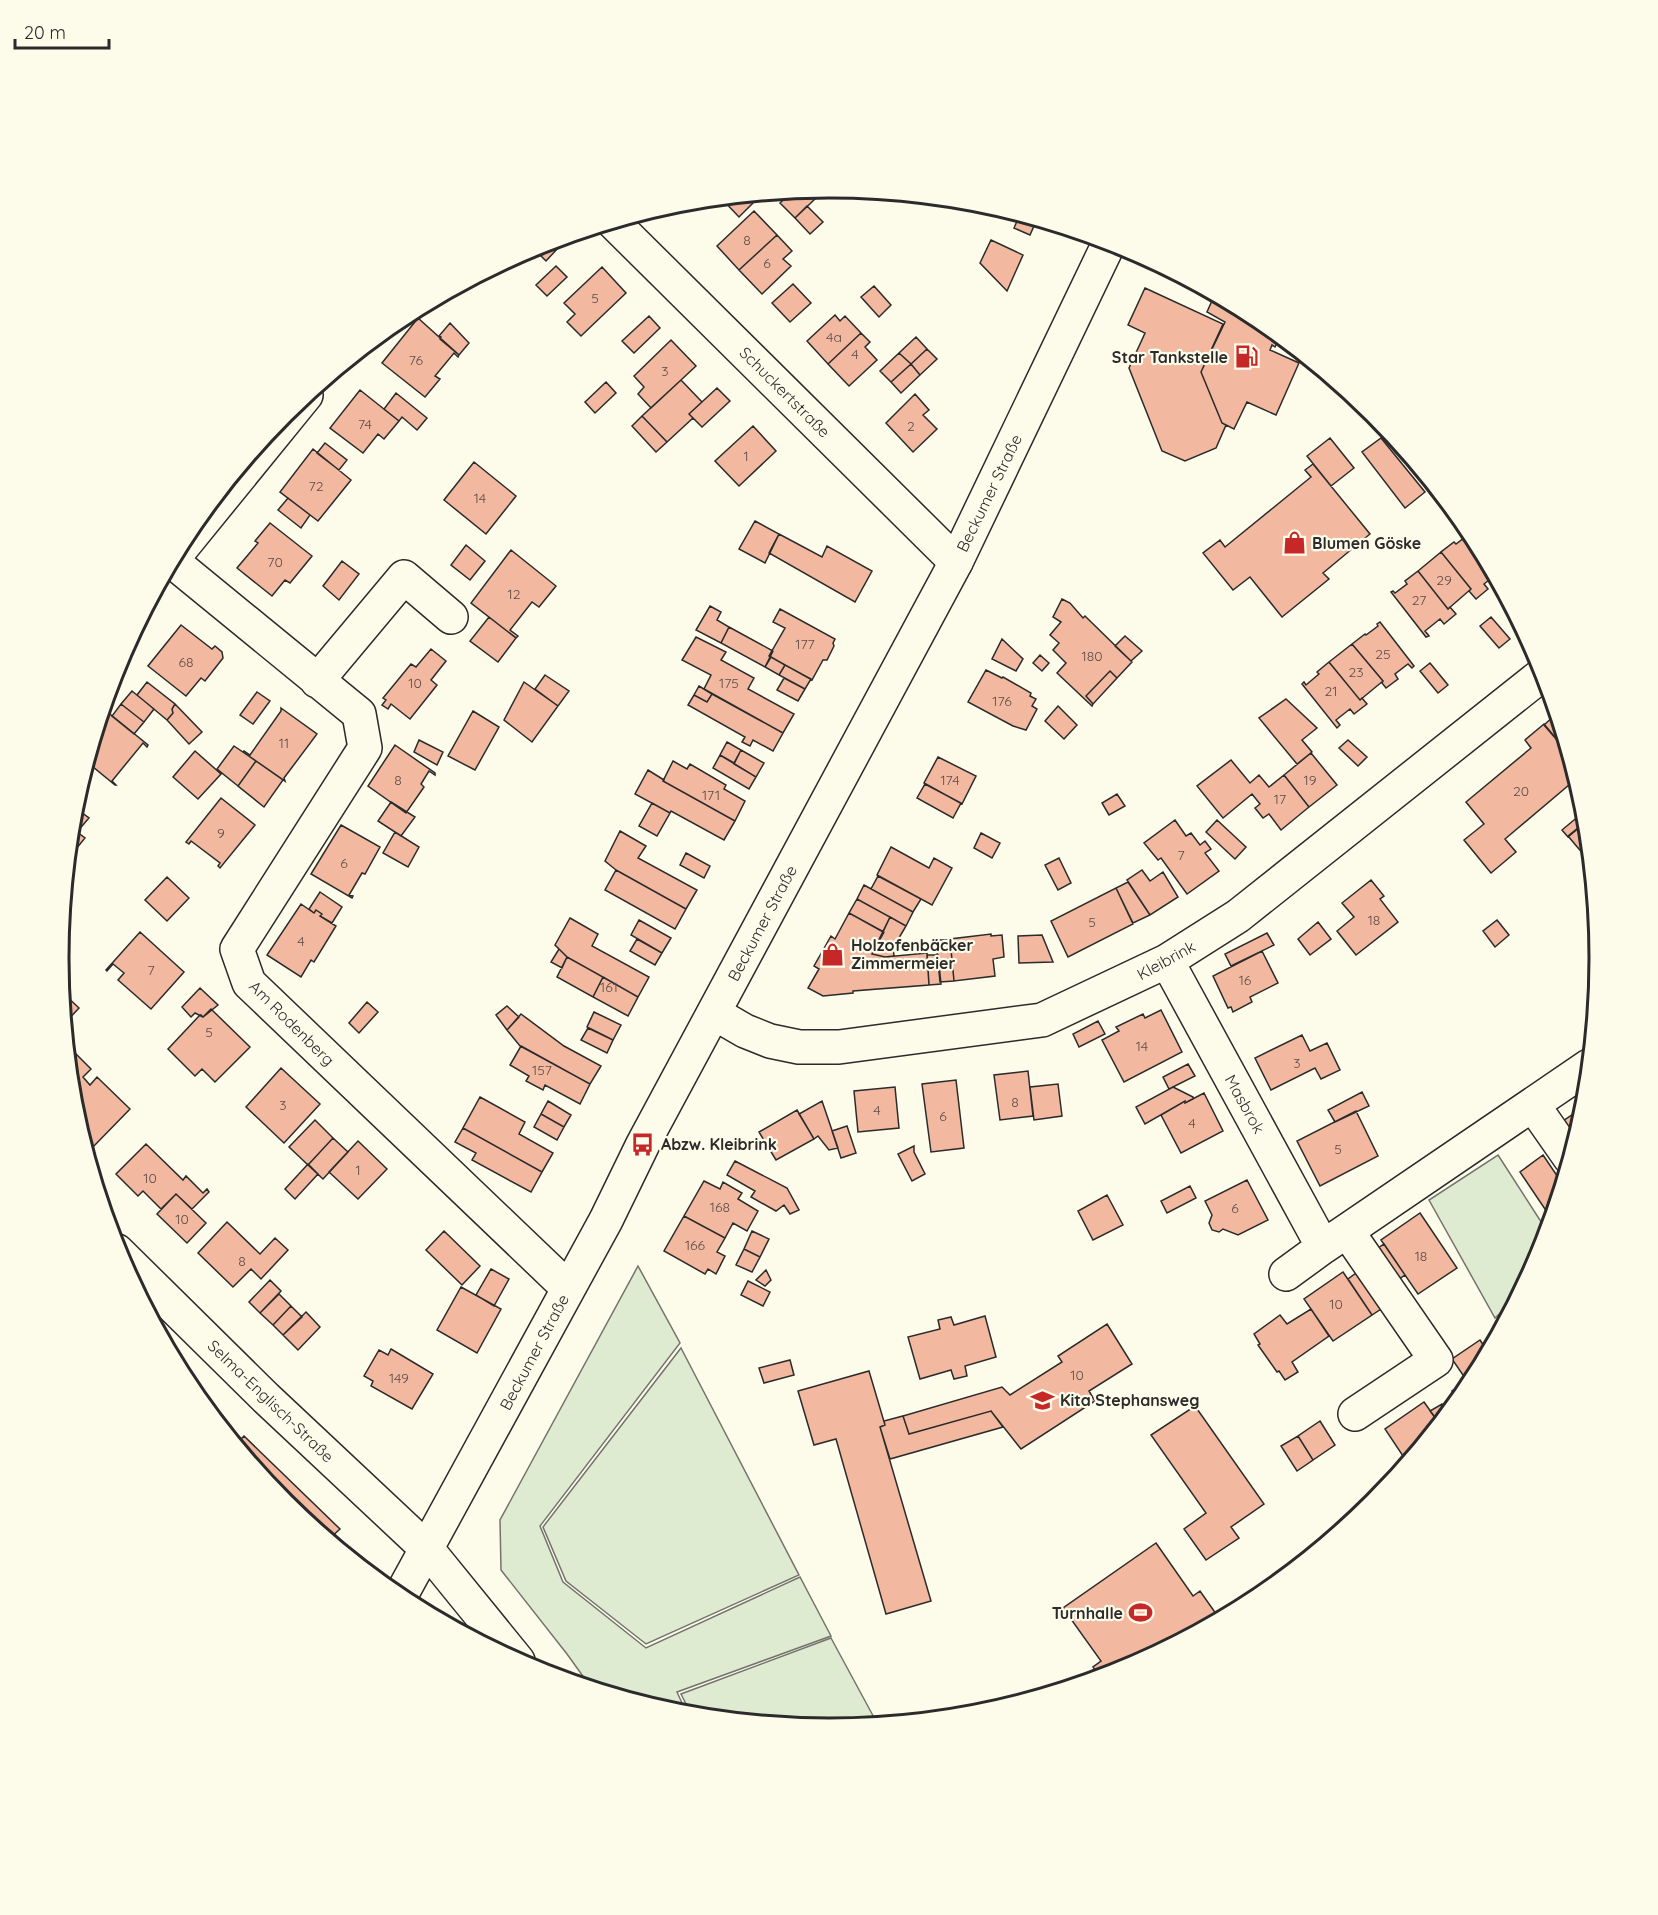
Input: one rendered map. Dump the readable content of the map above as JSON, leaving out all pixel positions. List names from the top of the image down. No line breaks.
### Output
{"streets":{"street":["Schuckertstraße","Beckumer Straße","Kleibrink","Am Rodenberg","Masbrok","Selma-Englisch-Straße"]},"crossings":[["Schuckertstraße","Beckumer Straße"],["Beckumer Straße","Kleibrink"],["Beckumer Straße","Am Rodenberg"],["Beckumer Straße","Selma-Englisch-Straße"],["Kleibrink","Masbrok"]],"places":{"fuel station":["Star Tankstelle"],"shop":["Blumen Göske","Holzofenbäcker Zimmermeier"],"bus stop":["Abzw. Kleibrink"],"school or university":["Kita Stephansweg"],"sports":["Turnhalle"]},"house_numbers":["8","6","5","4a","4","76","3","74","2","1","72","14","70","29","12","27","177","25","180","68","23","10","175","21","176","11","8","174","19","20","171","17","9","7","6","18","5","4","7","16","161","5","14","3","157","8","3","4","6","4","5","1","10","168","6","10","166","18","8","10","10","149"],"scale_bar":"20 m"}
